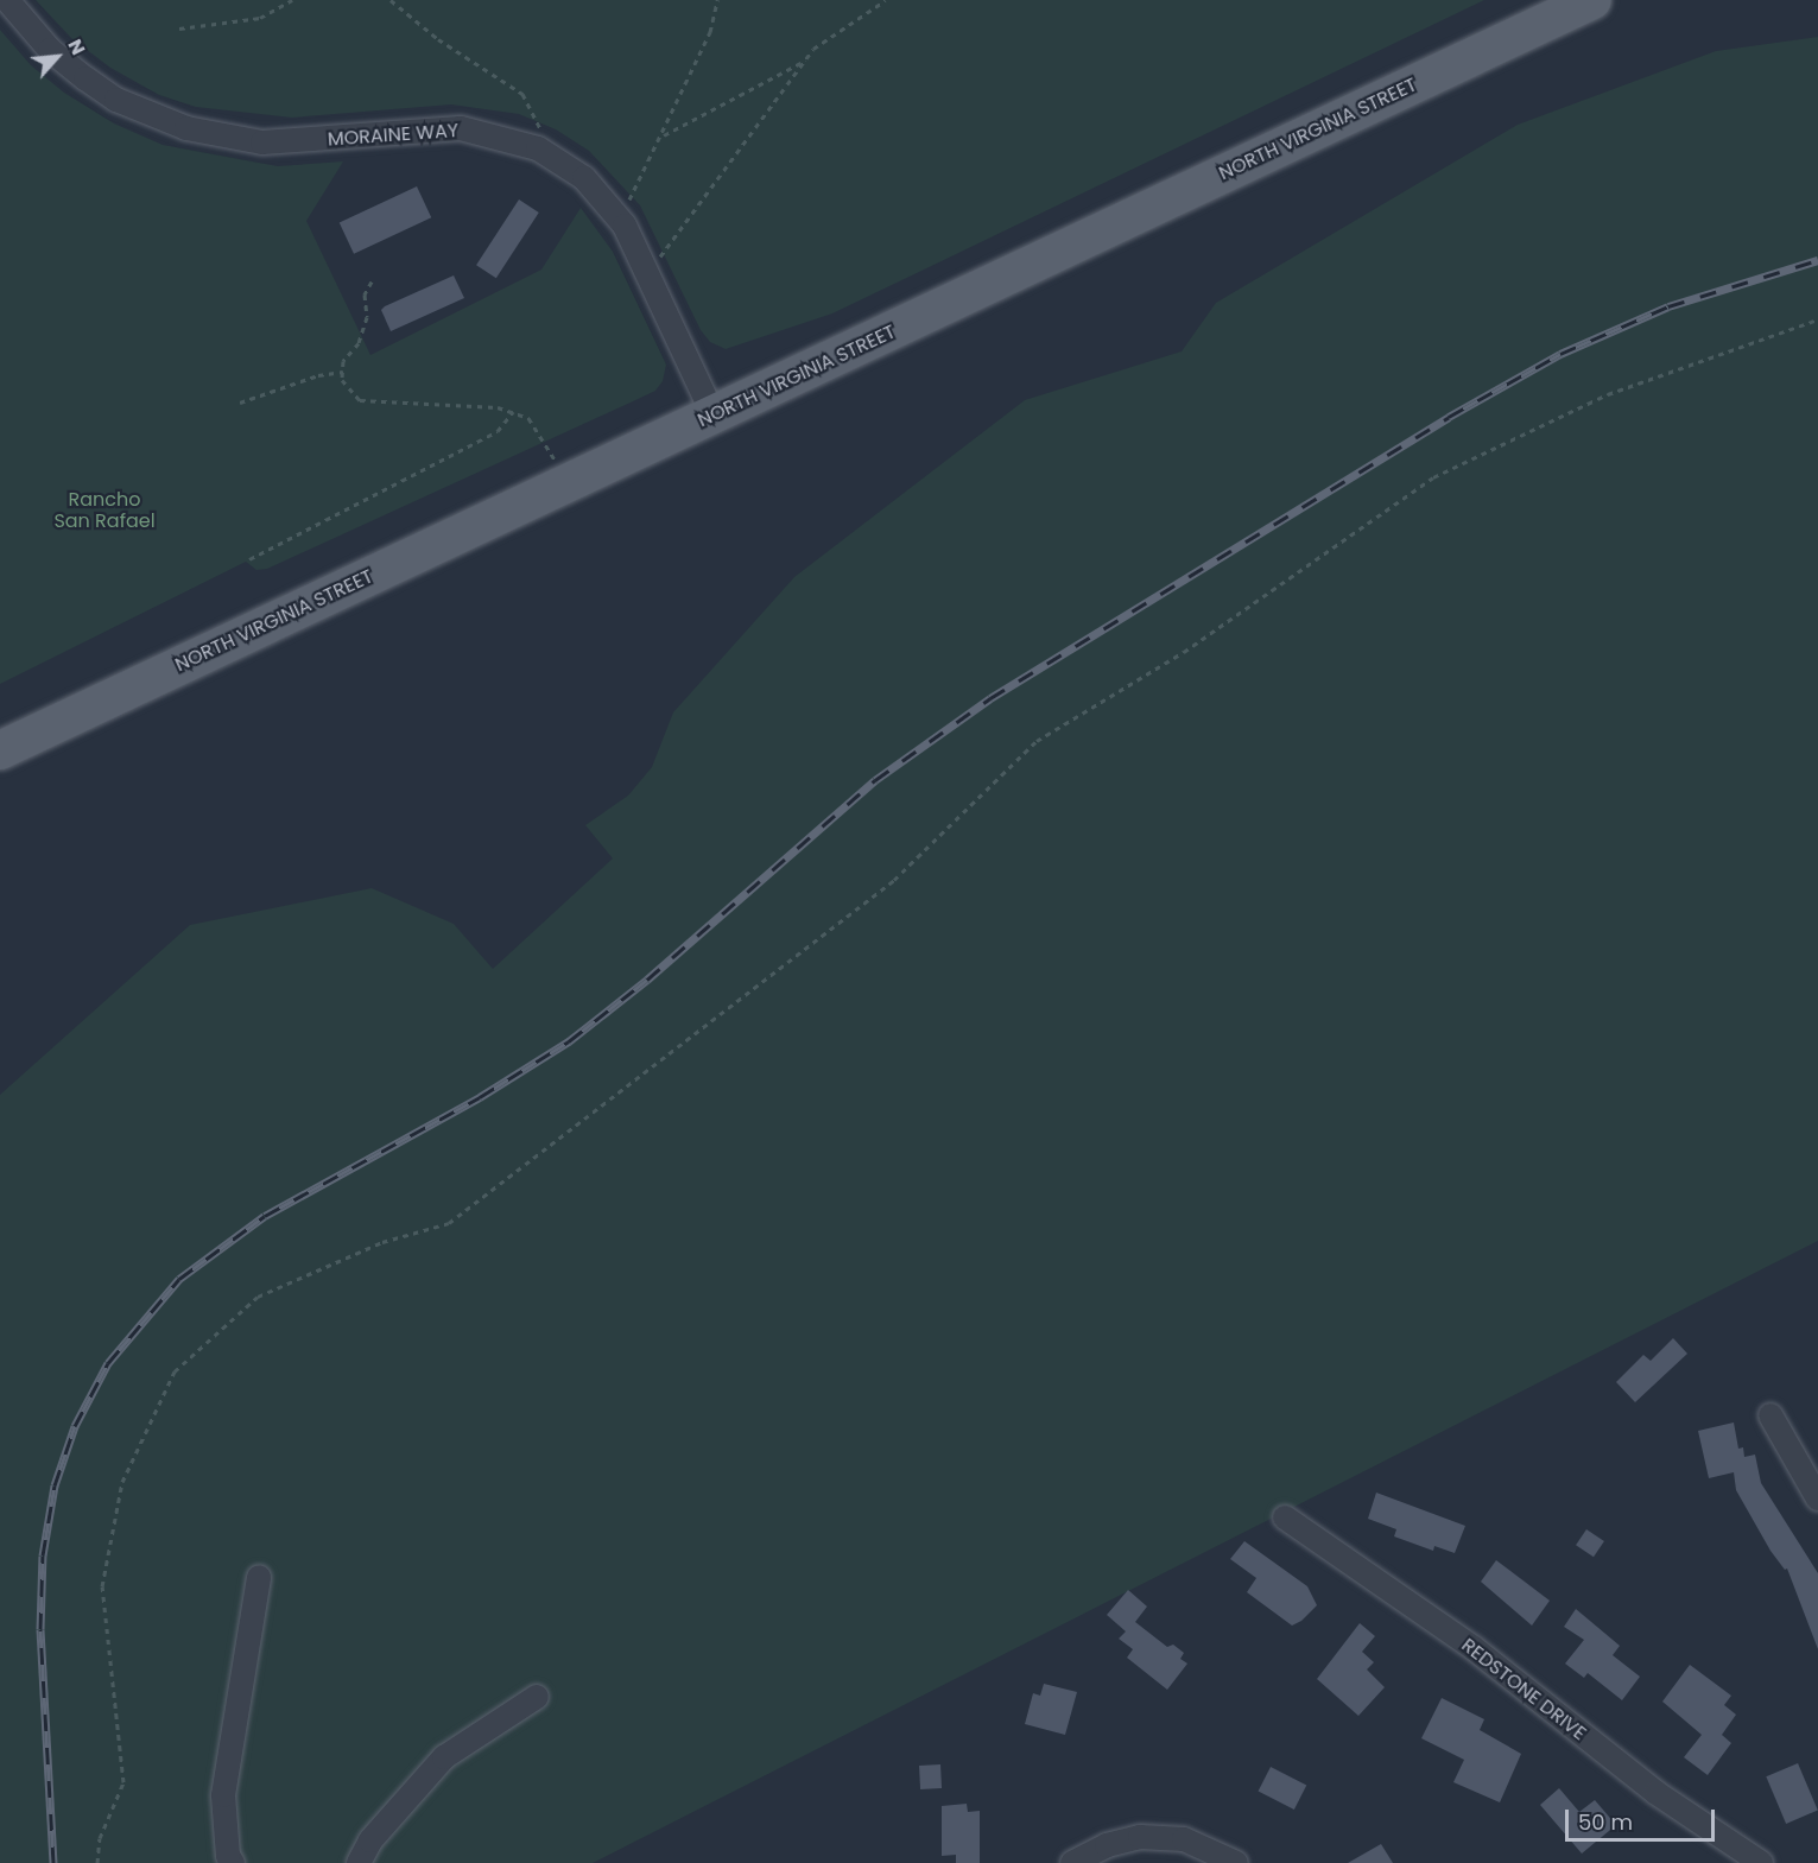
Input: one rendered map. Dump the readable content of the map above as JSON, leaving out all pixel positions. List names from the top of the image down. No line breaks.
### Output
{"streets":{"main road":["NORTH VIRGINIA STREET"],"street":["MORAINE WAY","REDSTONE DRIVE"]},"crossings":[["NORTH VIRGINIA STREET","MORAINE WAY"]],"parks":["Rancho San Rafael"],"scale_bar":"50 m","north":"top right"}
